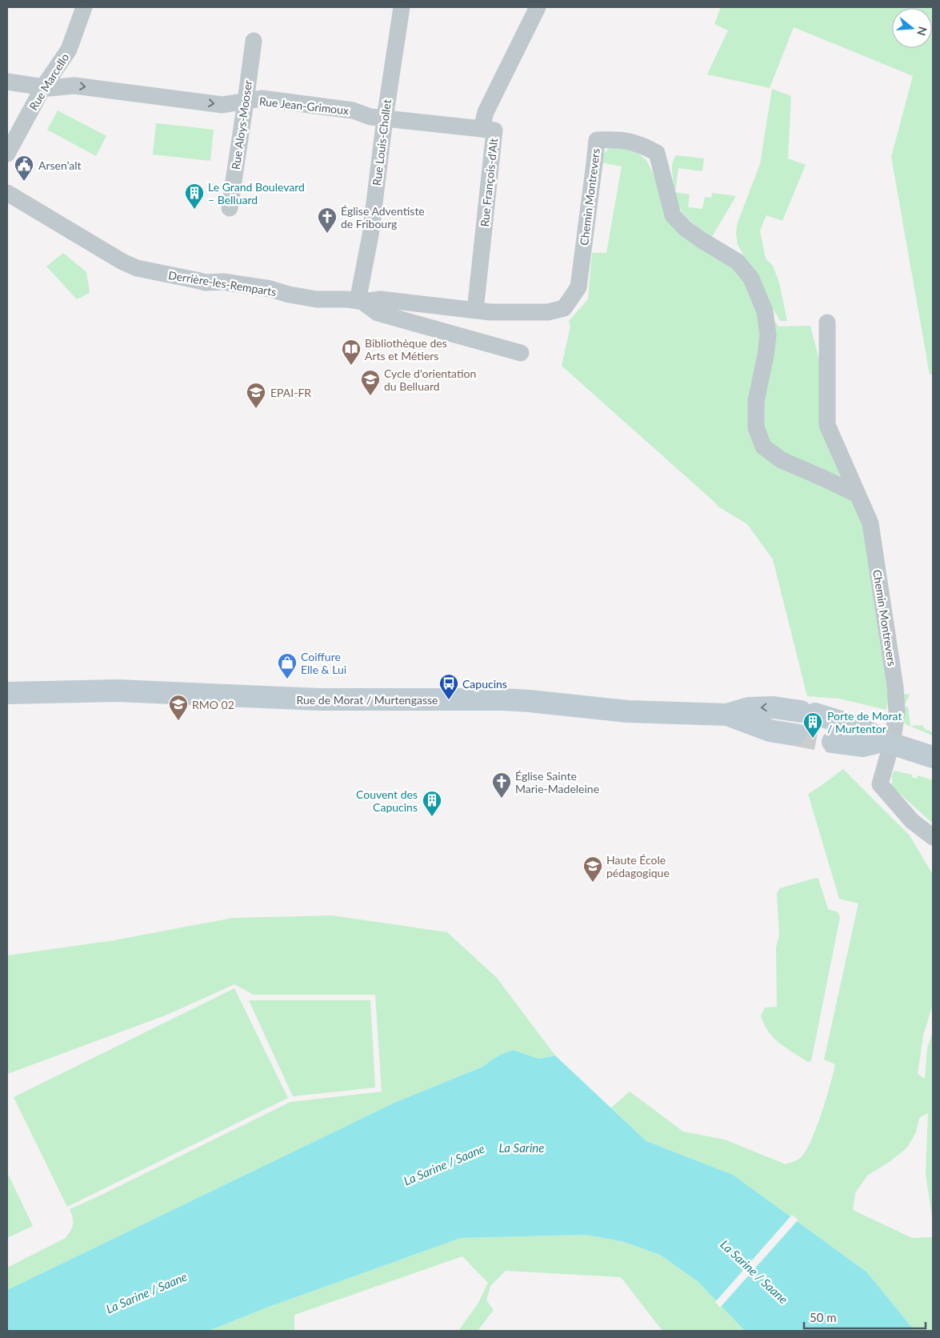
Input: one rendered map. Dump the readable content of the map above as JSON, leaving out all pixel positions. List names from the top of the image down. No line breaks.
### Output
{"streets":{"main road":["Rue de Morat / Murtengasse"],"street":["Rue Marcello","Rue Jean-Grimoux","Rue Aloys-Mooser","Rue Louis-Chollet","Rue François-d'Alt","Chemin Montrevers","Derrière-les-Remparts"]},"crossings":[["Rue Marcello","Rue Jean-Grimoux"],["Rue Jean-Grimoux","Rue Aloys-Mooser"],["Rue Jean-Grimoux","Rue Louis-Chollet"],["Rue Jean-Grimoux","Rue François-d'Alt"],["Rue Louis-Chollet","Derrière-les-Remparts"],["Rue François-d'Alt","Chemin Montrevers"],["Rue François-d'Alt","Derrière-les-Remparts"],["Chemin Montrevers","Derrière-les-Remparts"]],"one_way":["Rue Jean-Grimoux"],"water":["La Sarine","La Sarine / Saane"],"places":{"public building":["Arsen’alt"],"building":["Le Grand Boulevard – Belluard","Porte de Morat / Murtentor","Couvent des Capucins"],"church":["Église Adventiste de Fribourg","Église Sainte Marie-Madeleine"],"library":["Bibliothèque des Arts et Métiers"],"school or university":["Cycle d'orientation du Belluard","EPAI-FR","RMO 02","Haute École pédagogique"],"shop":["Coiffure Elle & Lui"],"bus stop":["Capucins"]},"scale_bar":"50 m","north":"right"}
